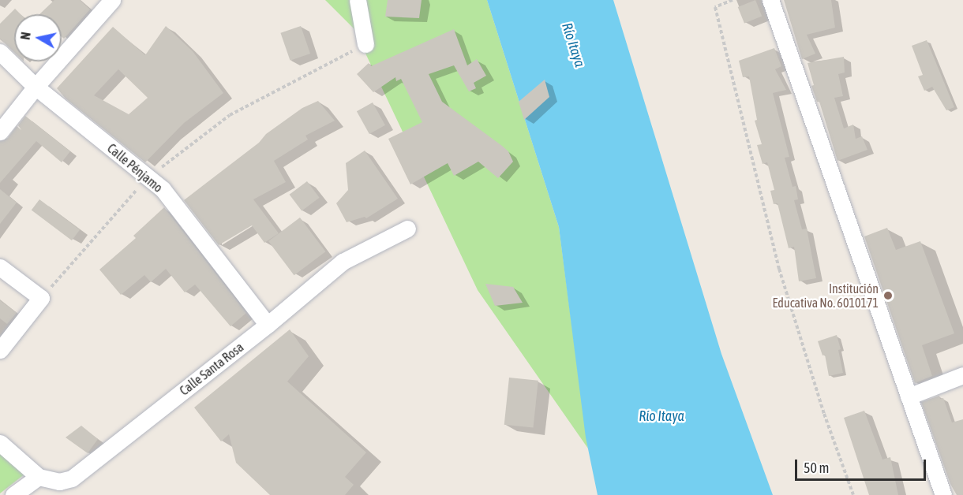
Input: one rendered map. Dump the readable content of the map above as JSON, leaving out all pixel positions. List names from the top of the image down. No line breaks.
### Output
{"streets":{"street":["Calle Pénjamo","Calle Santa Rosa"]},"crossings":[["Calle Pénjamo","Calle Santa Rosa"]],"water":["Río Itaya"],"places":["Institución Educativa No. 6010171"],"scale_bar":"50 m","north":"left"}
